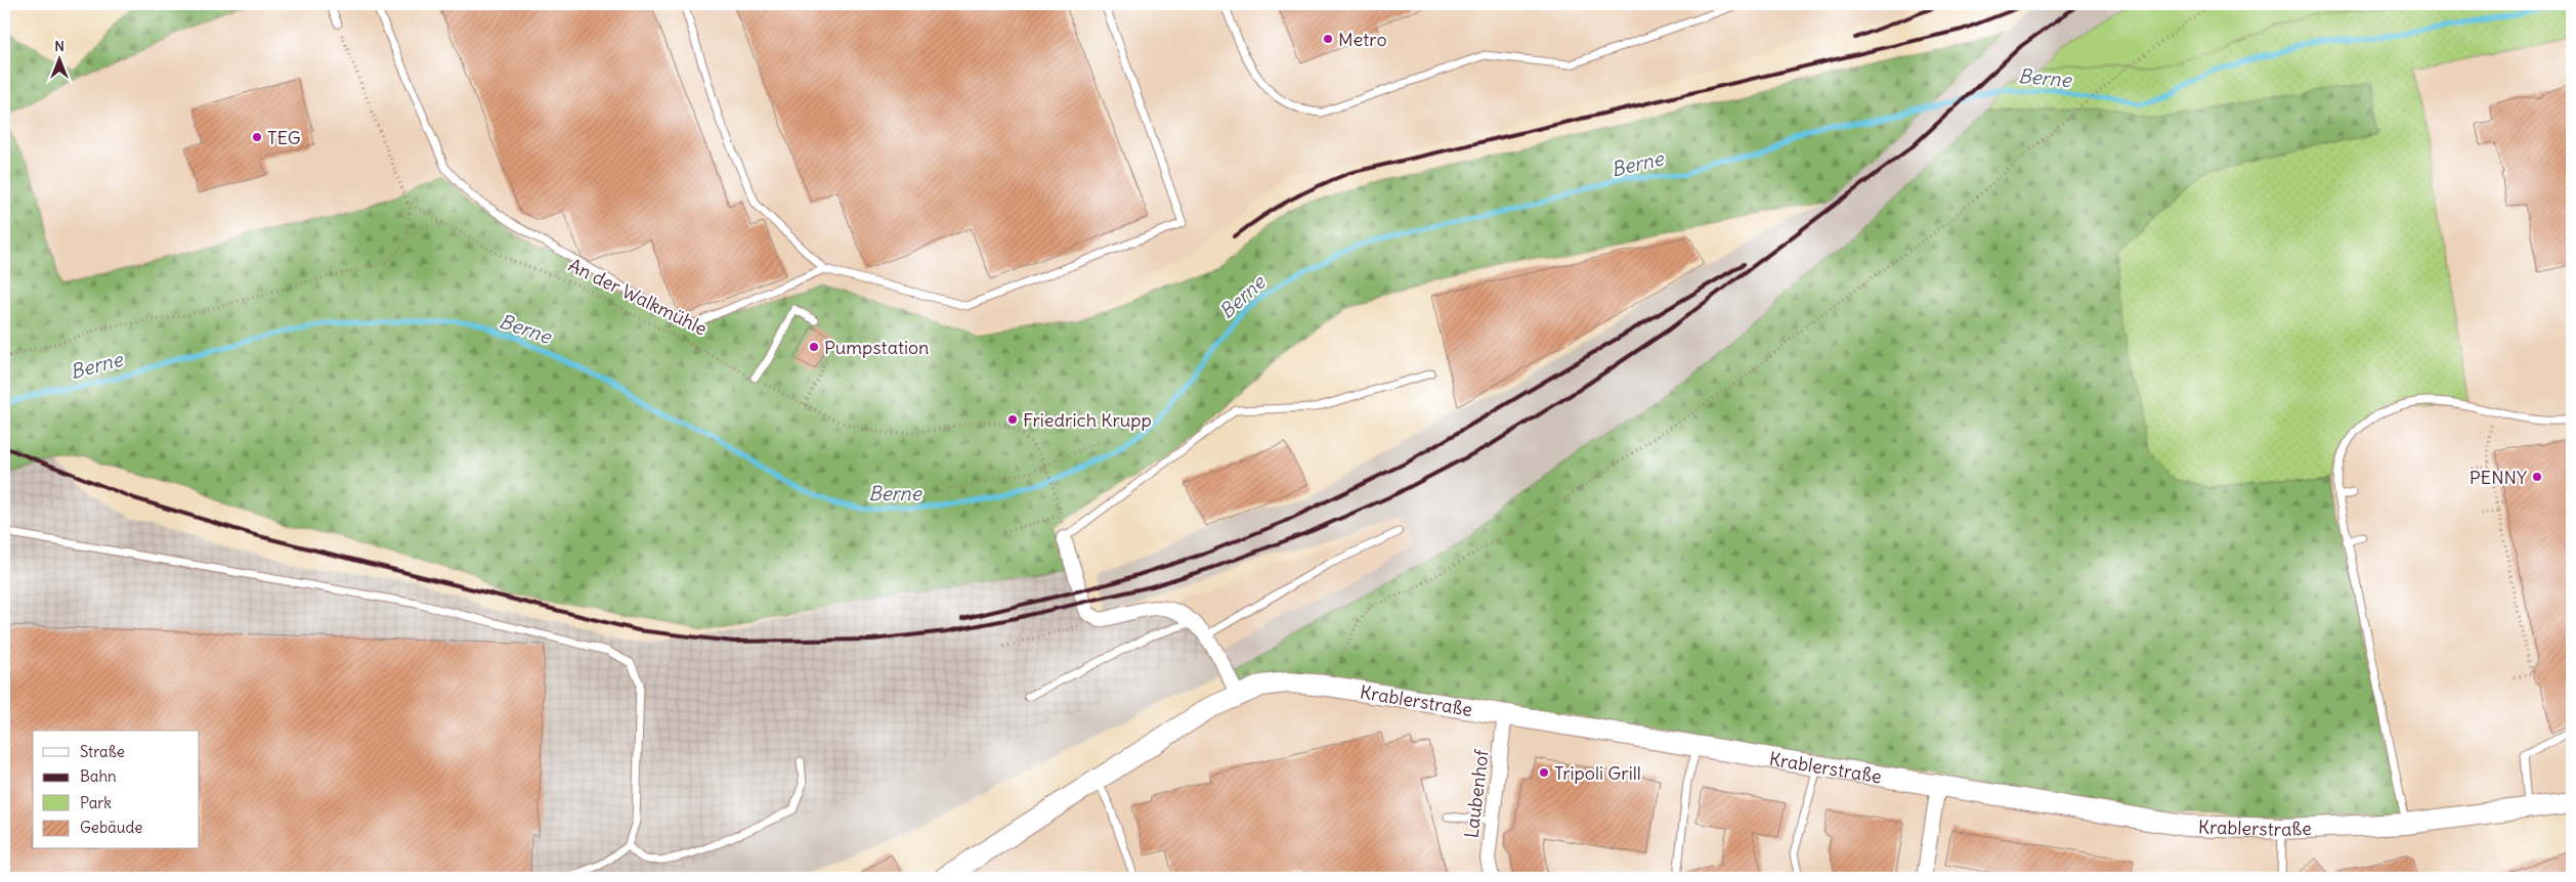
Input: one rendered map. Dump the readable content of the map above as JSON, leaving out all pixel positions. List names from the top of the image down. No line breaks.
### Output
{"streets":{"street":["Krablerstraße","Laubenhof"],"path":["An der Walkmühle"]},"crossings":[["Krablerstraße","Laubenhof"]],"water":["Berne"],"places":["Metro","TEG","Pumpstation","Friedrich Krupp","PENNY","Tripoli Grill"],"legend":["Straße","Bahn","Park","Gebäude"],"north":"top"}
